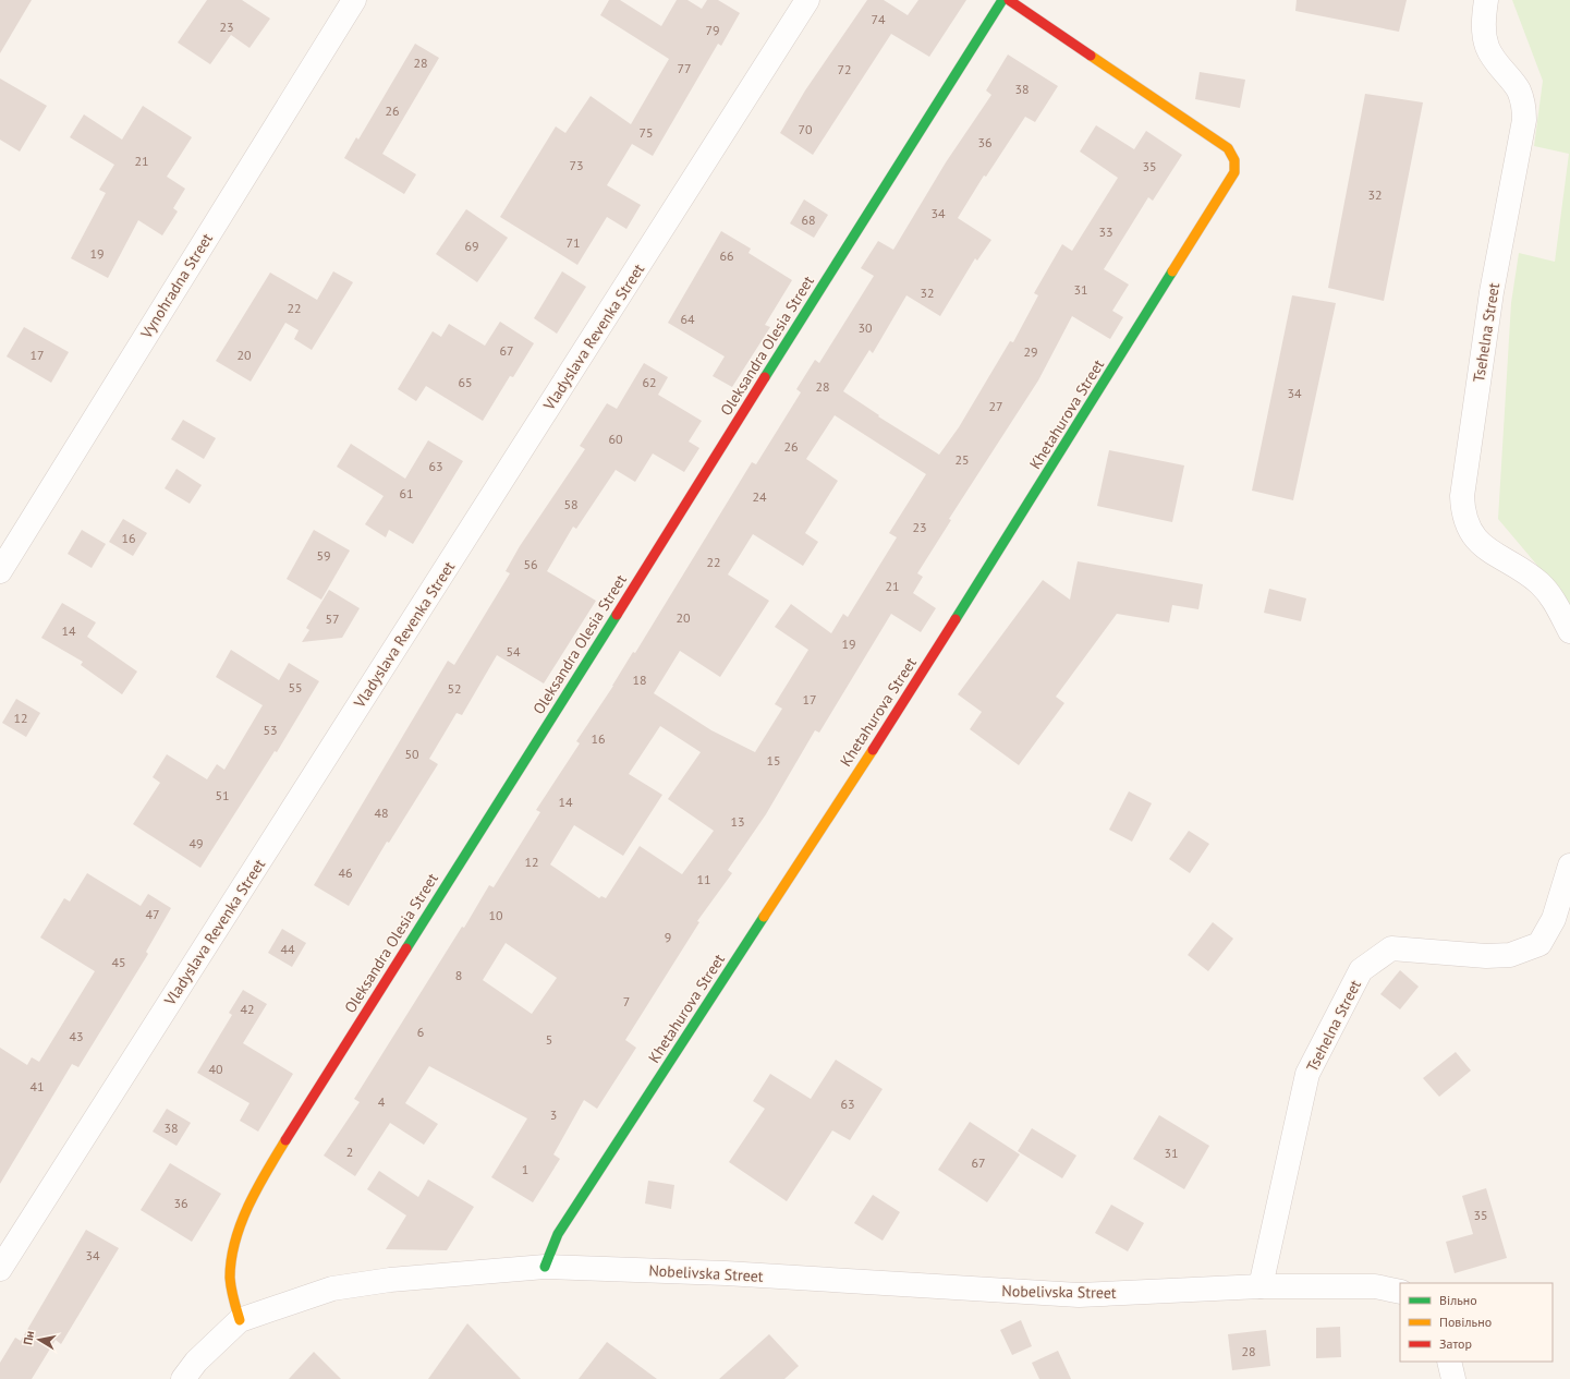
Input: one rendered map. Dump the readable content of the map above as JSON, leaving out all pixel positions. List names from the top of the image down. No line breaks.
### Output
{"streets":{"street":["Vynohradna Street","Tsehelna Street","Vladyslava Revenka Street","Oleksandra Olesia Street","Khetahurova Street","Nobelivska Street"]},"crossings":[["Tsehelna Street","Nobelivska Street"],["Oleksandra Olesia Street","Nobelivska Street"],["Khetahurova Street","Nobelivska Street"]],"house_numbers":["74","23","79","28","77","72","38","26","70","75","36","21","73","35","32","34","68","33","71","69","19","66","31","32","22","64","30","67","29","17","20","65","62","28","34","27","60","26","25","63","61","24","58","23","16","59","22","56","21","20","57","14","19","54","18","55","52","17","12","53","16","50","15","51","14","48","13","49","12","46","11","47","10","9","44","45","8","7","42","6","43","5","40","41","4","63","3","38","2","31","67","1","36","35","34","28"],"legend":["Вільно","Повільно","Затор"],"north":"left"}
